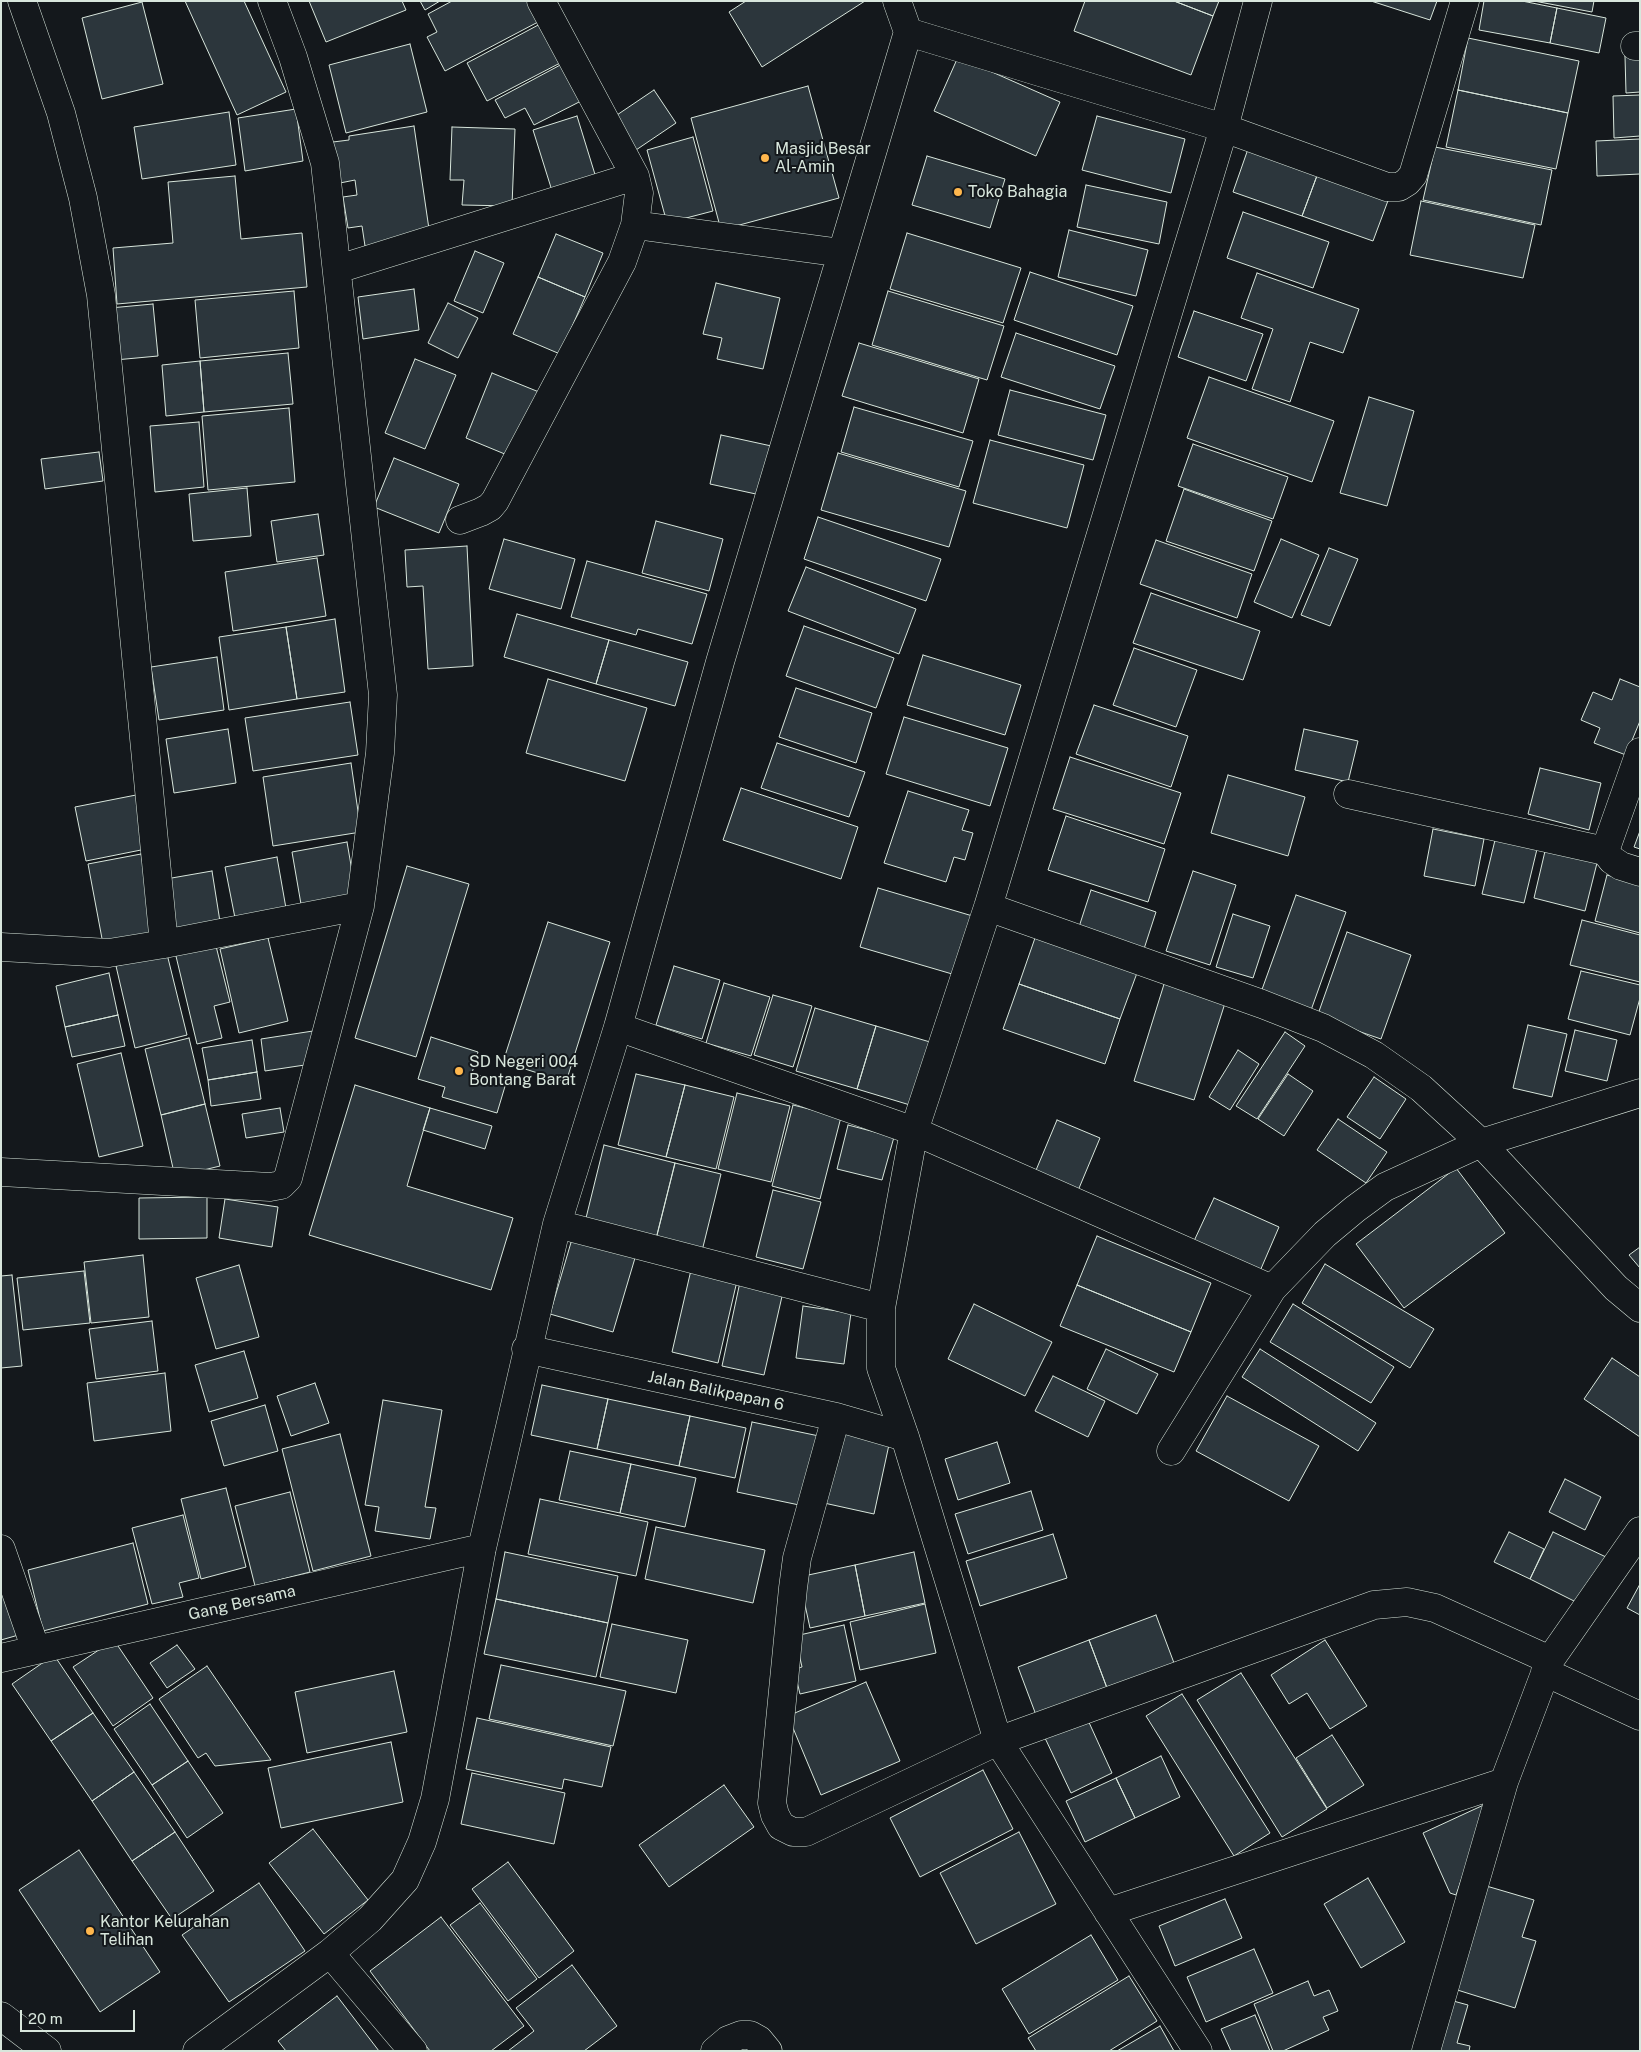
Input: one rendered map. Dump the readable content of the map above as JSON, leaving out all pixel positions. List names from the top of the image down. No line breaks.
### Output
{"streets":{"street":["Jalan Balikpapan 6","Gang Bersama"]},"places":["Masjid Besar Al-Amin","Toko Bahagia","SD Negeri 004 Bontang Barat","Kantor Kelurahan Telihan"],"scale_bar":"20 m"}
